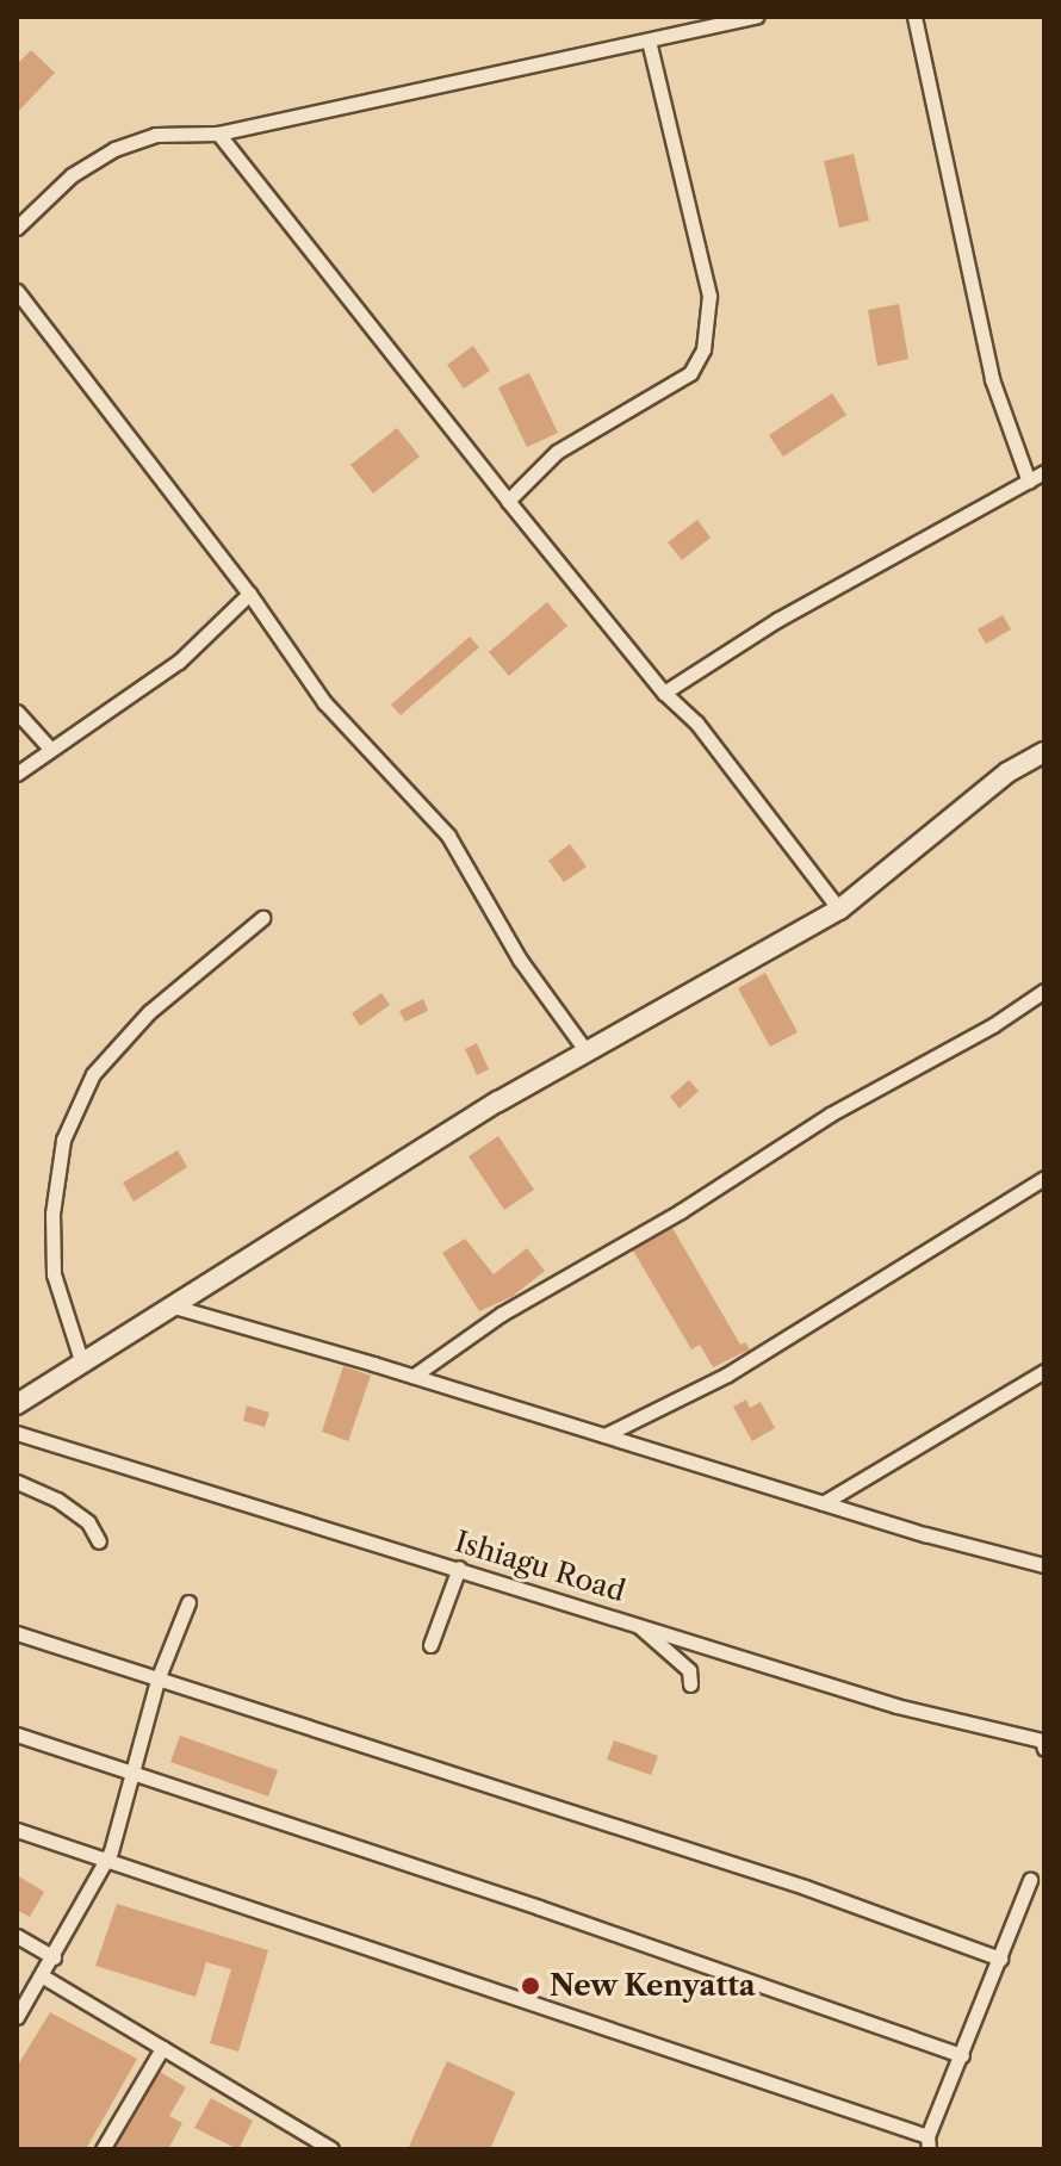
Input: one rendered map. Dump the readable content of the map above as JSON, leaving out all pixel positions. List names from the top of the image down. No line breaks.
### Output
{"streets":{"street":["Ishiagu Road"]},"places":["New Kenyatta"]}
